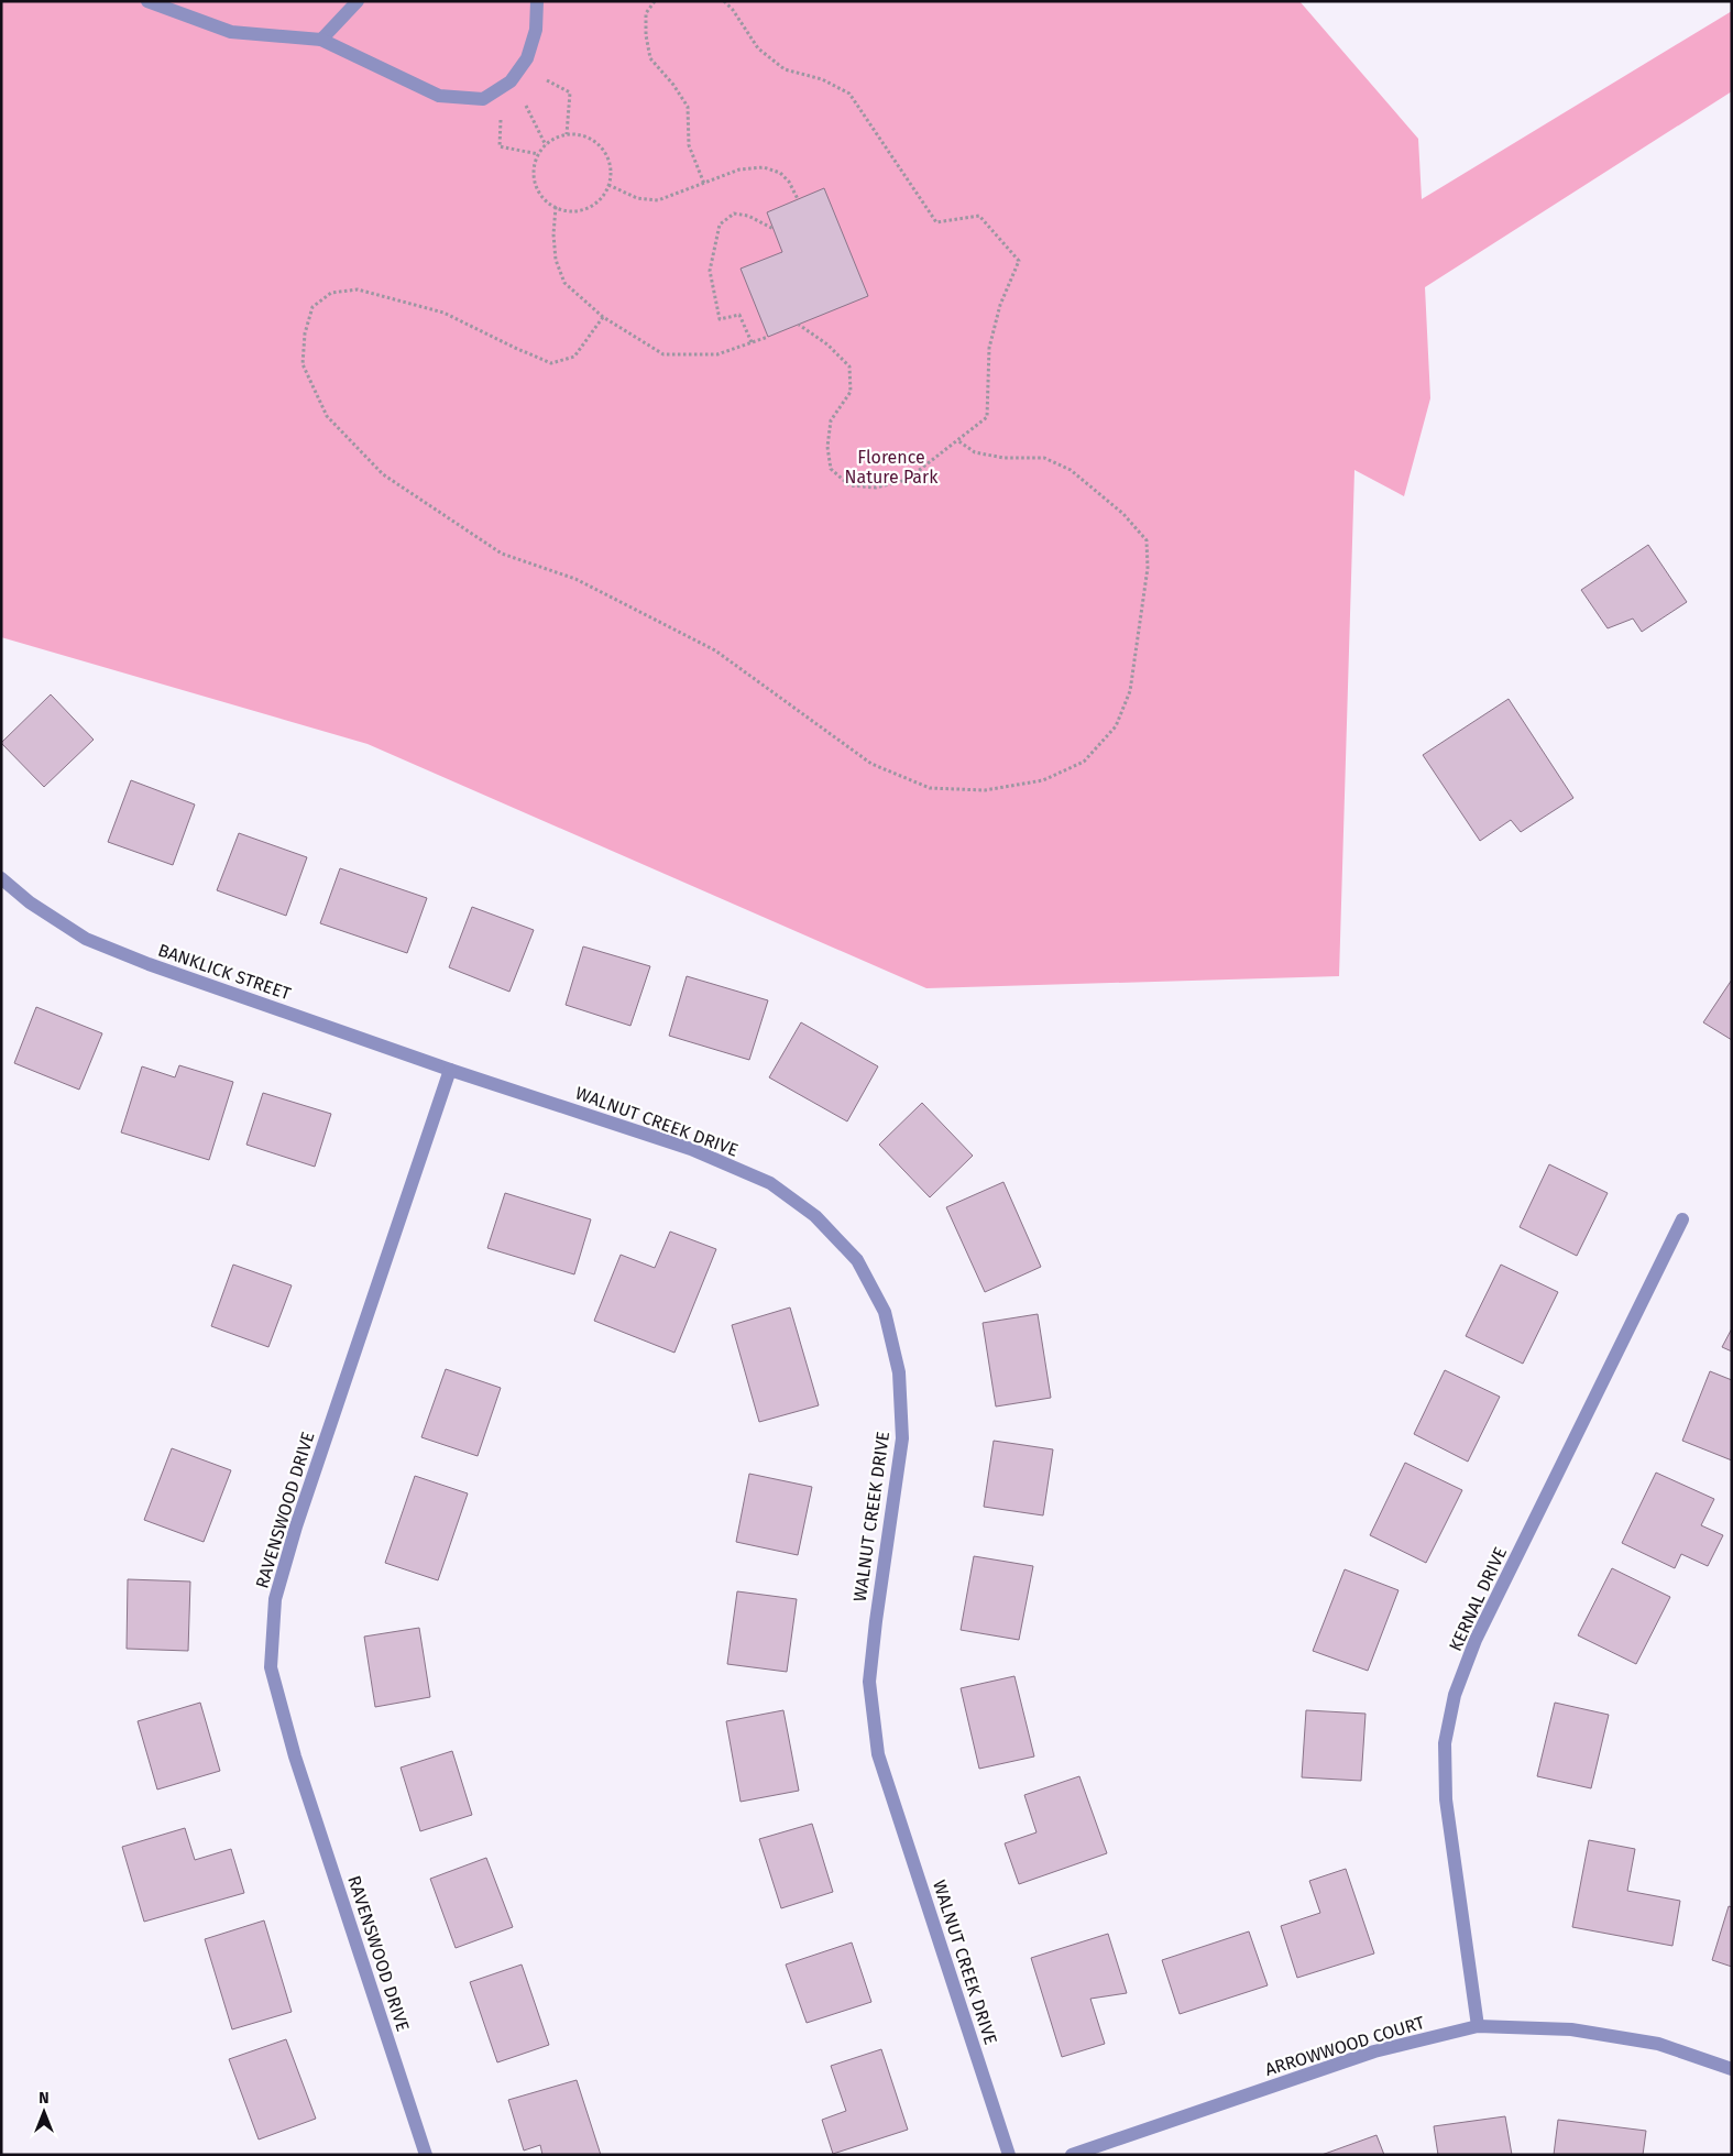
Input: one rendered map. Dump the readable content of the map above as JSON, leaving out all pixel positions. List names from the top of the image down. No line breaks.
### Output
{"streets":{"street":["BANKLICK STREET","WALNUT CREEK DRIVE","RAVENSWOOD DRIVE","KERNAL DRIVE","ARROWWOOD COURT"]},"crossings":[["BANKLICK STREET","WALNUT CREEK DRIVE"],["BANKLICK STREET","RAVENSWOOD DRIVE"],["WALNUT CREEK DRIVE","RAVENSWOOD DRIVE"],["KERNAL DRIVE","ARROWWOOD COURT"]],"parks":["Florence Nature Park"],"north":"top"}
